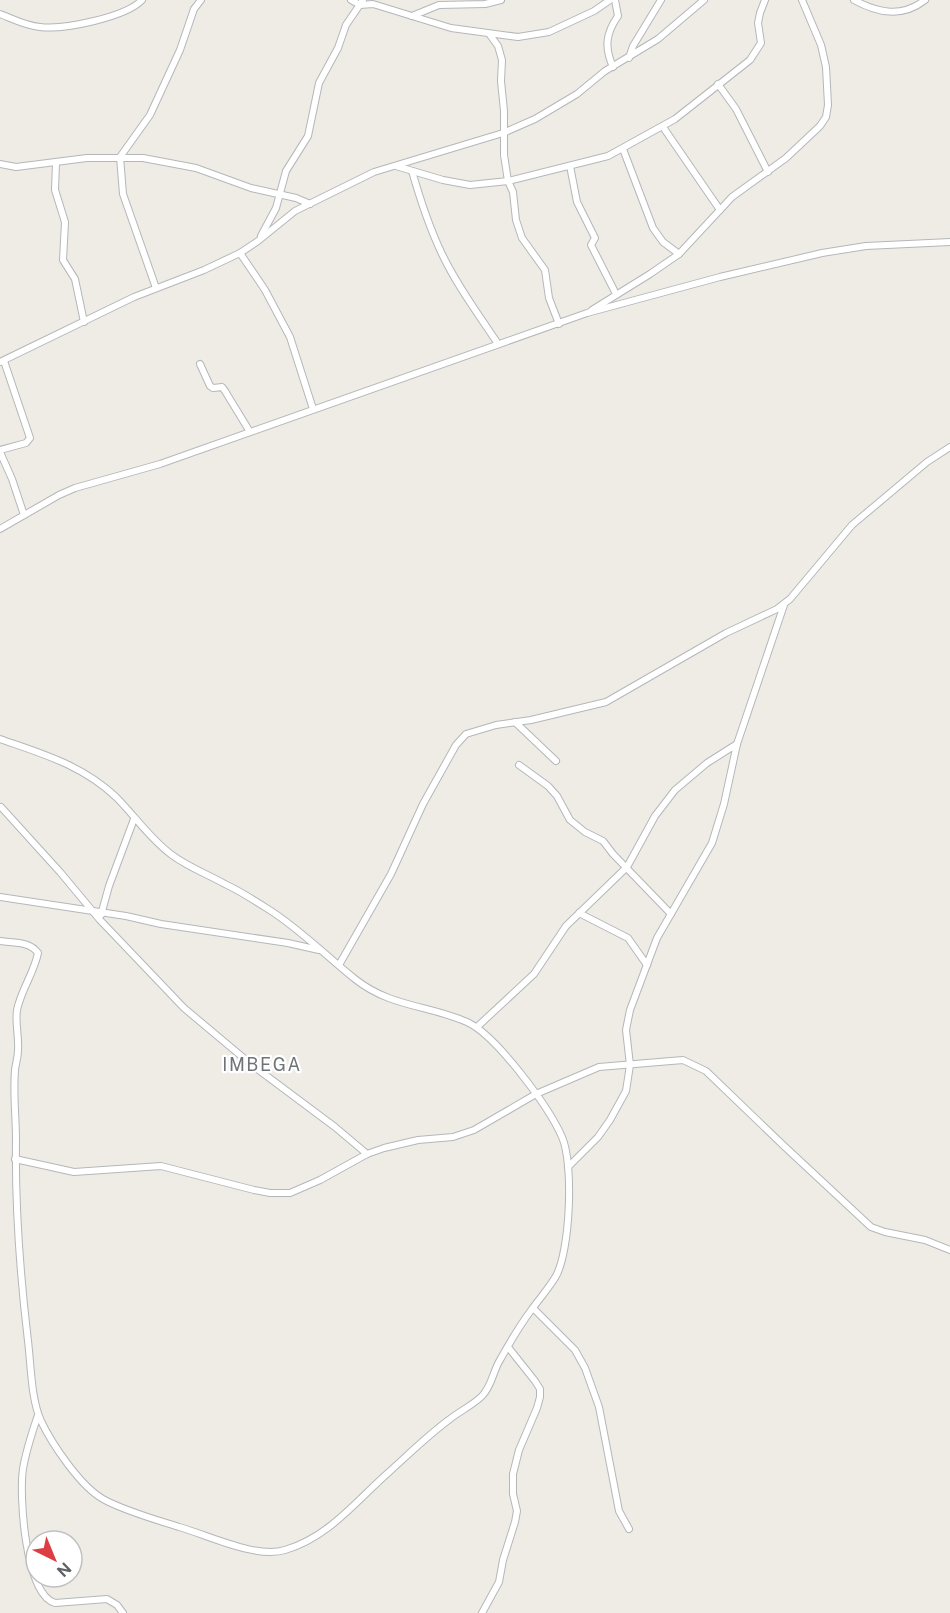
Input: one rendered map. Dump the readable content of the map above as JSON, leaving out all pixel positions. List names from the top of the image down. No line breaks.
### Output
{"districts":["IMBEGA"],"north":"bottom right"}
